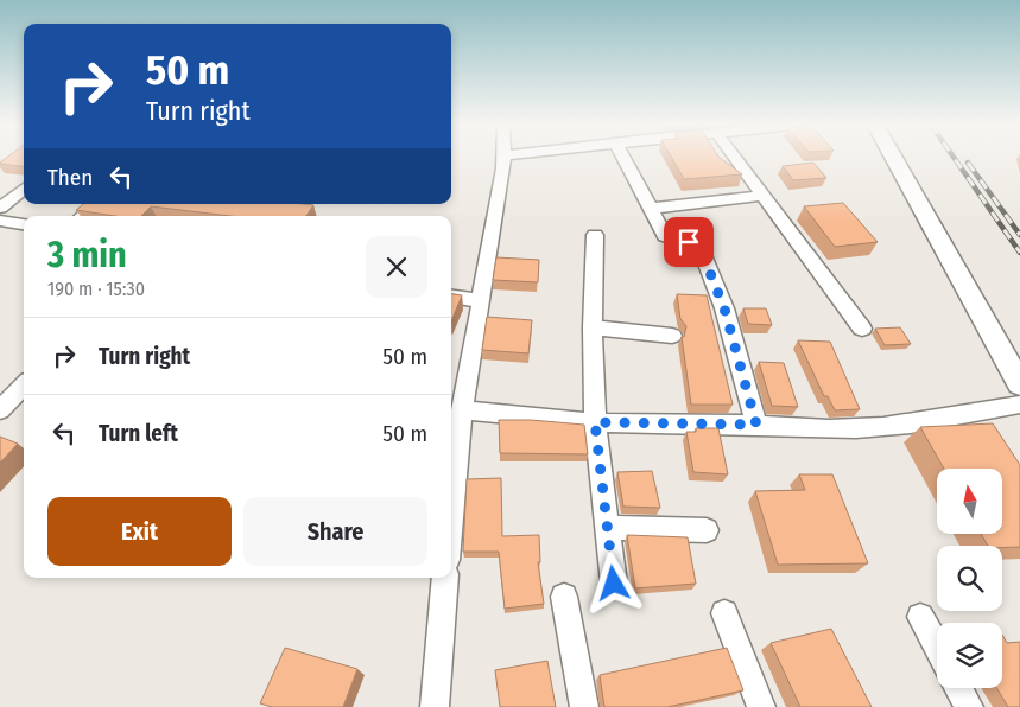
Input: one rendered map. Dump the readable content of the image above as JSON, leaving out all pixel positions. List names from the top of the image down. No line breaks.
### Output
{"north":"top","page":{"turn":["50 m","Turn right"],"then":"Then","heading":["3 min","190 m · 15:30"],"list":[{"name":"Turn right","value":"50 m"},{"name":"Turn left","value":"50 m"}],"buttons":["Exit","Share"]}}
